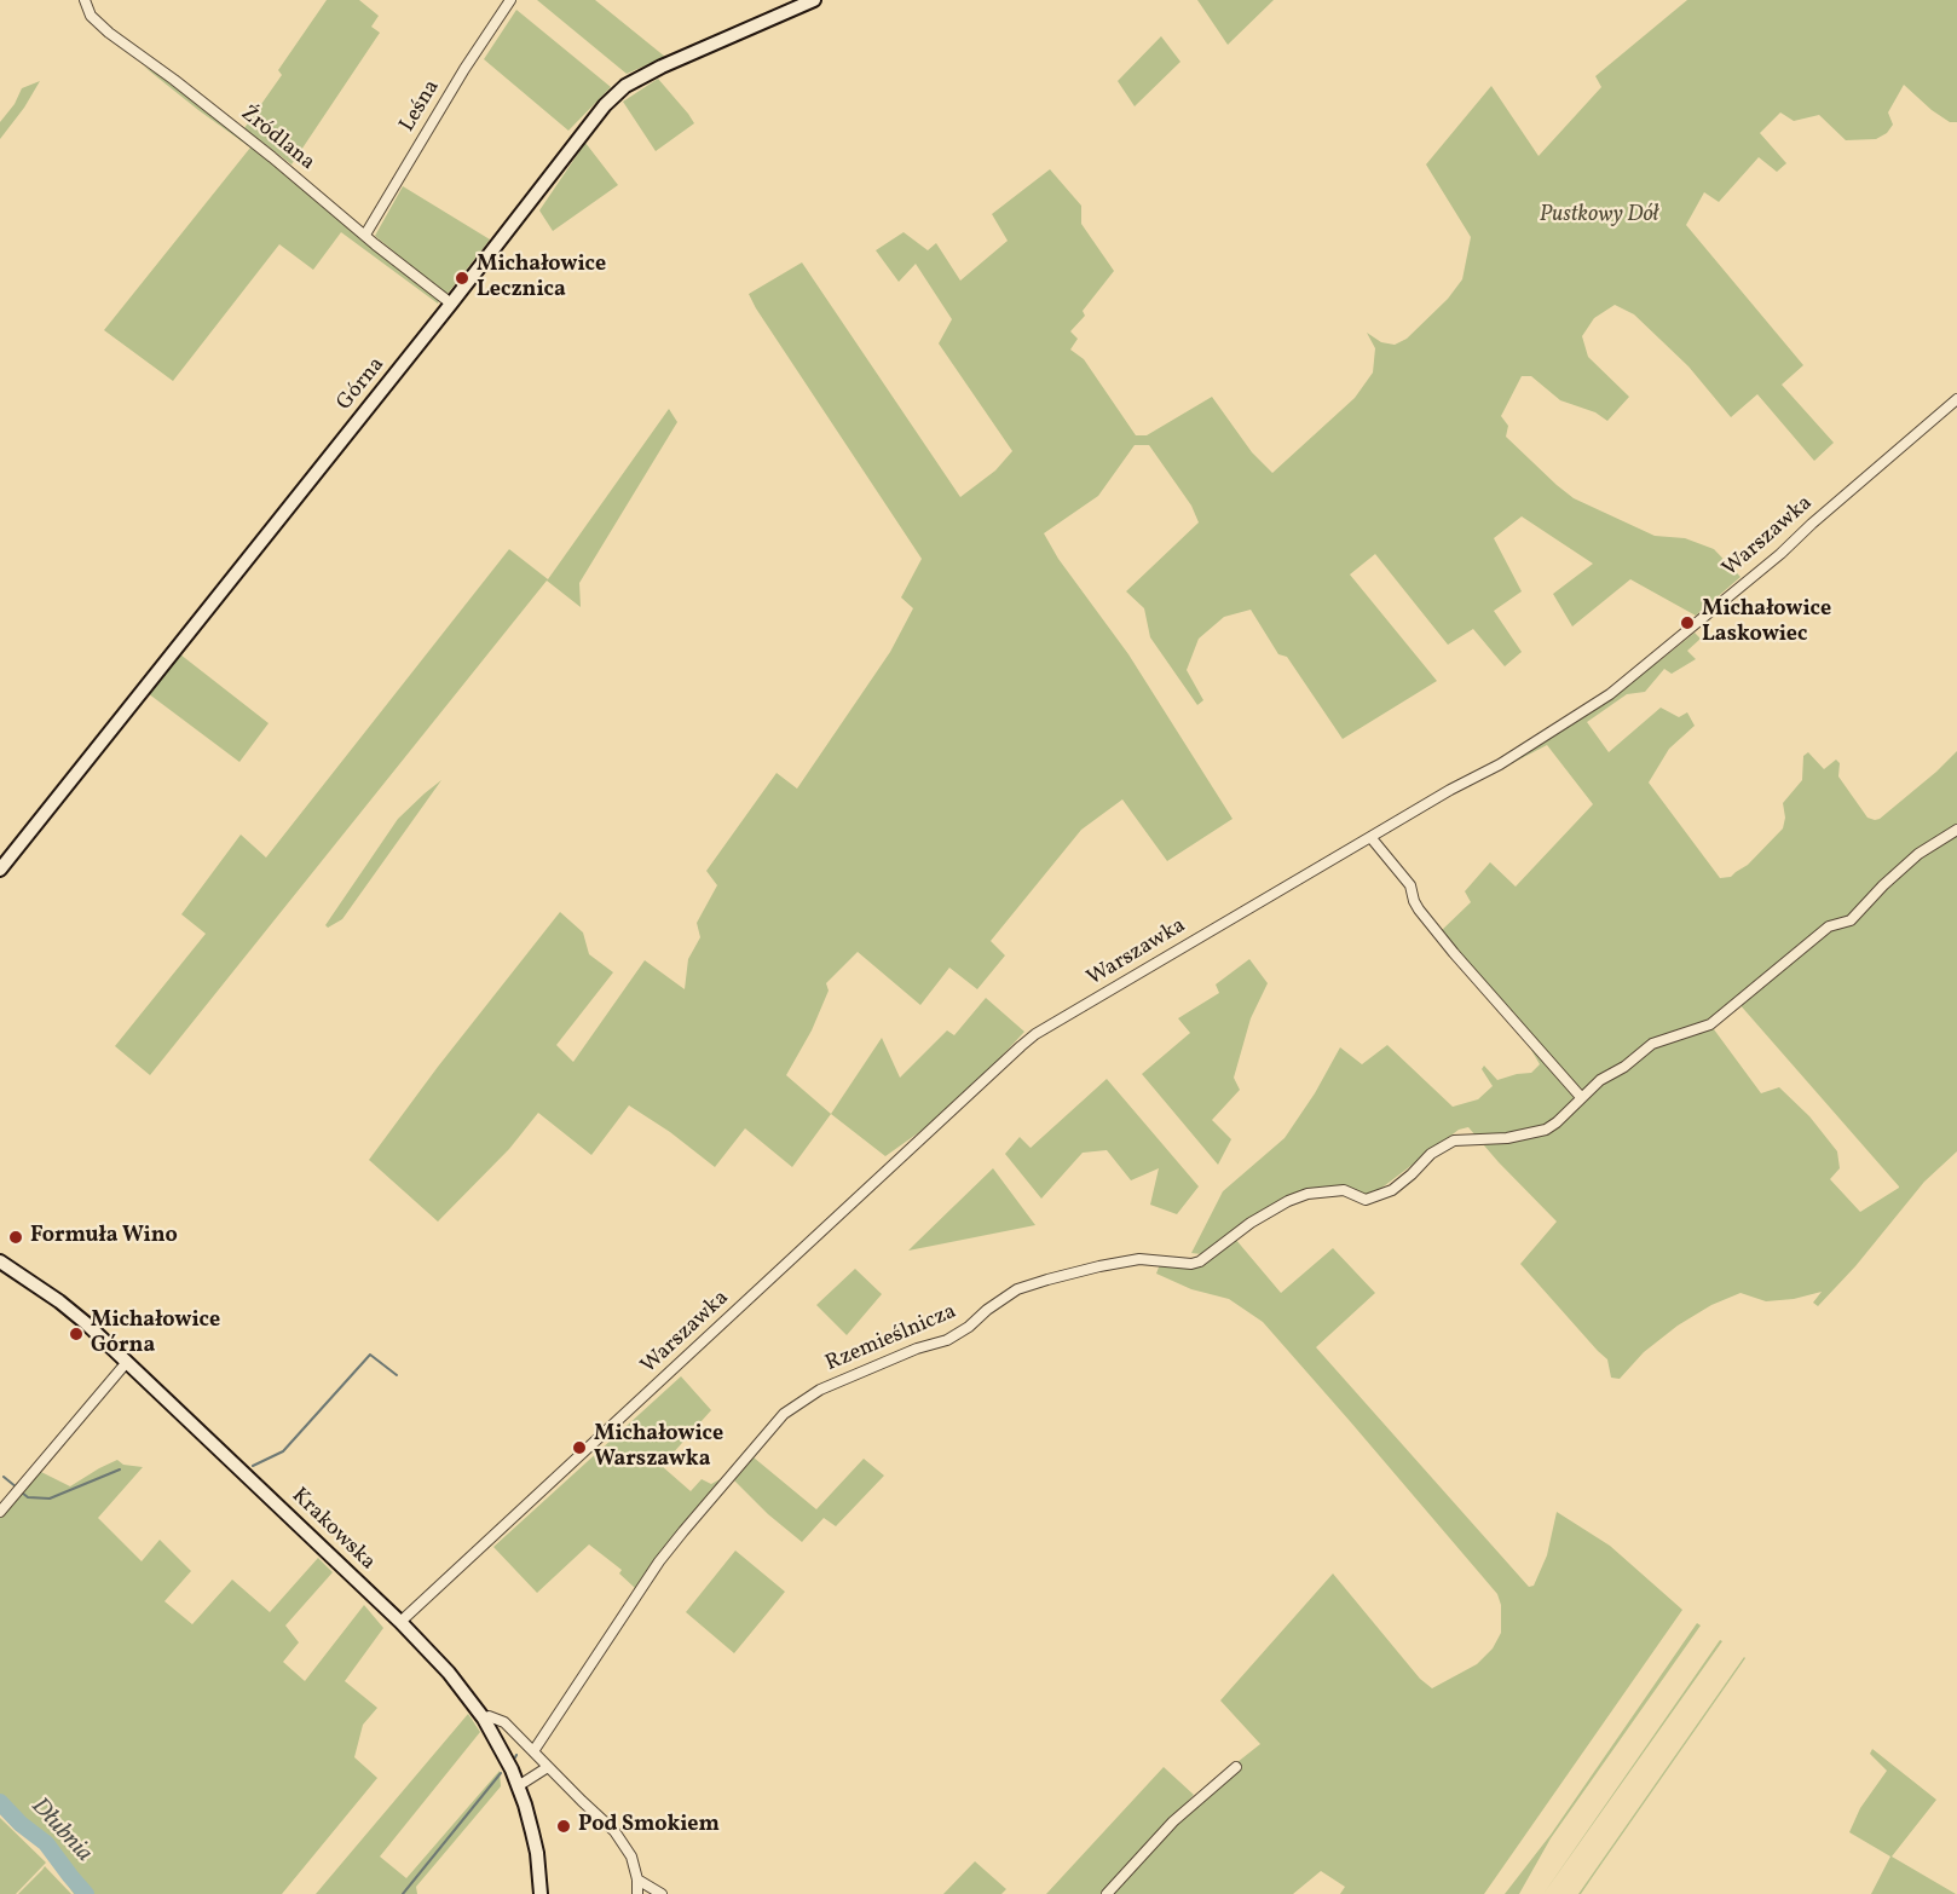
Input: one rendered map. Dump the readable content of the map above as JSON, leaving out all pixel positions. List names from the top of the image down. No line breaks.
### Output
{"streets":{"street":["Leśna","Źródlana","Górna","Warszawka","Rzemieślnicza","Krakowska"]},"crossings":[["Leśna","Źródlana"],["Źródlana","Górna"],["Warszawka","Krakowska"]],"water":["Dłubnia"],"parks":["Pustkowy Dół"],"places":["Michałowice Lecznica","Michałowice Laskowiec","Formuła Wino","Michałowice Górna","Michałowice Warszawka","Pod Smokiem"]}
